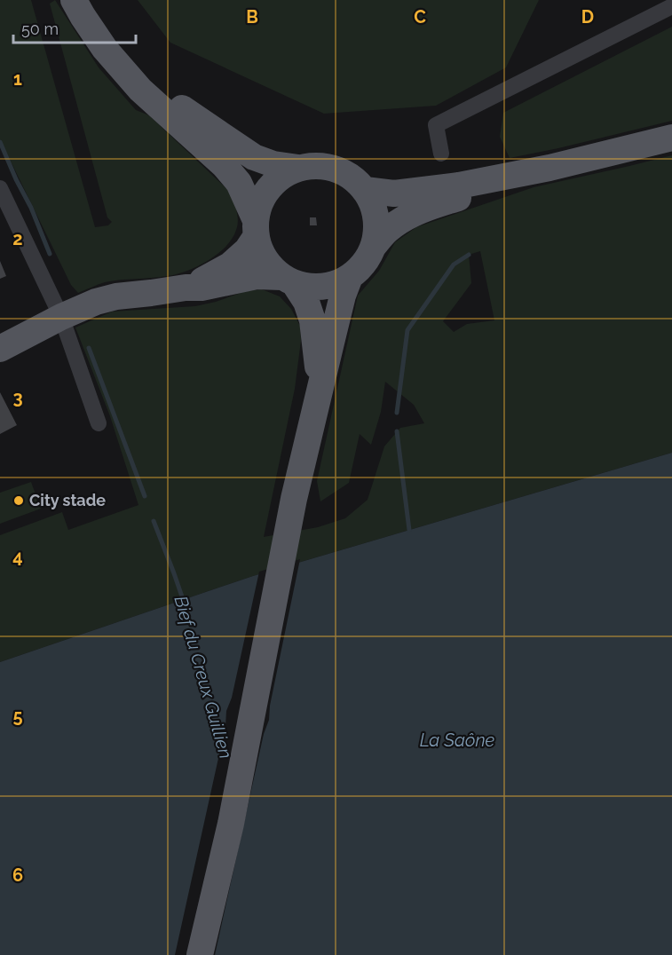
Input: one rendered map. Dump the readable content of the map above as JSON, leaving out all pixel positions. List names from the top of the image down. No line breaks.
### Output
{"water":["Bief du Creux Guillien","La Saône"],"places":["City stade"],"scale_bar":"50 m","grid":{"columns":["B","C","D"],"rows":["1","2","3","4","5","6"]}}
